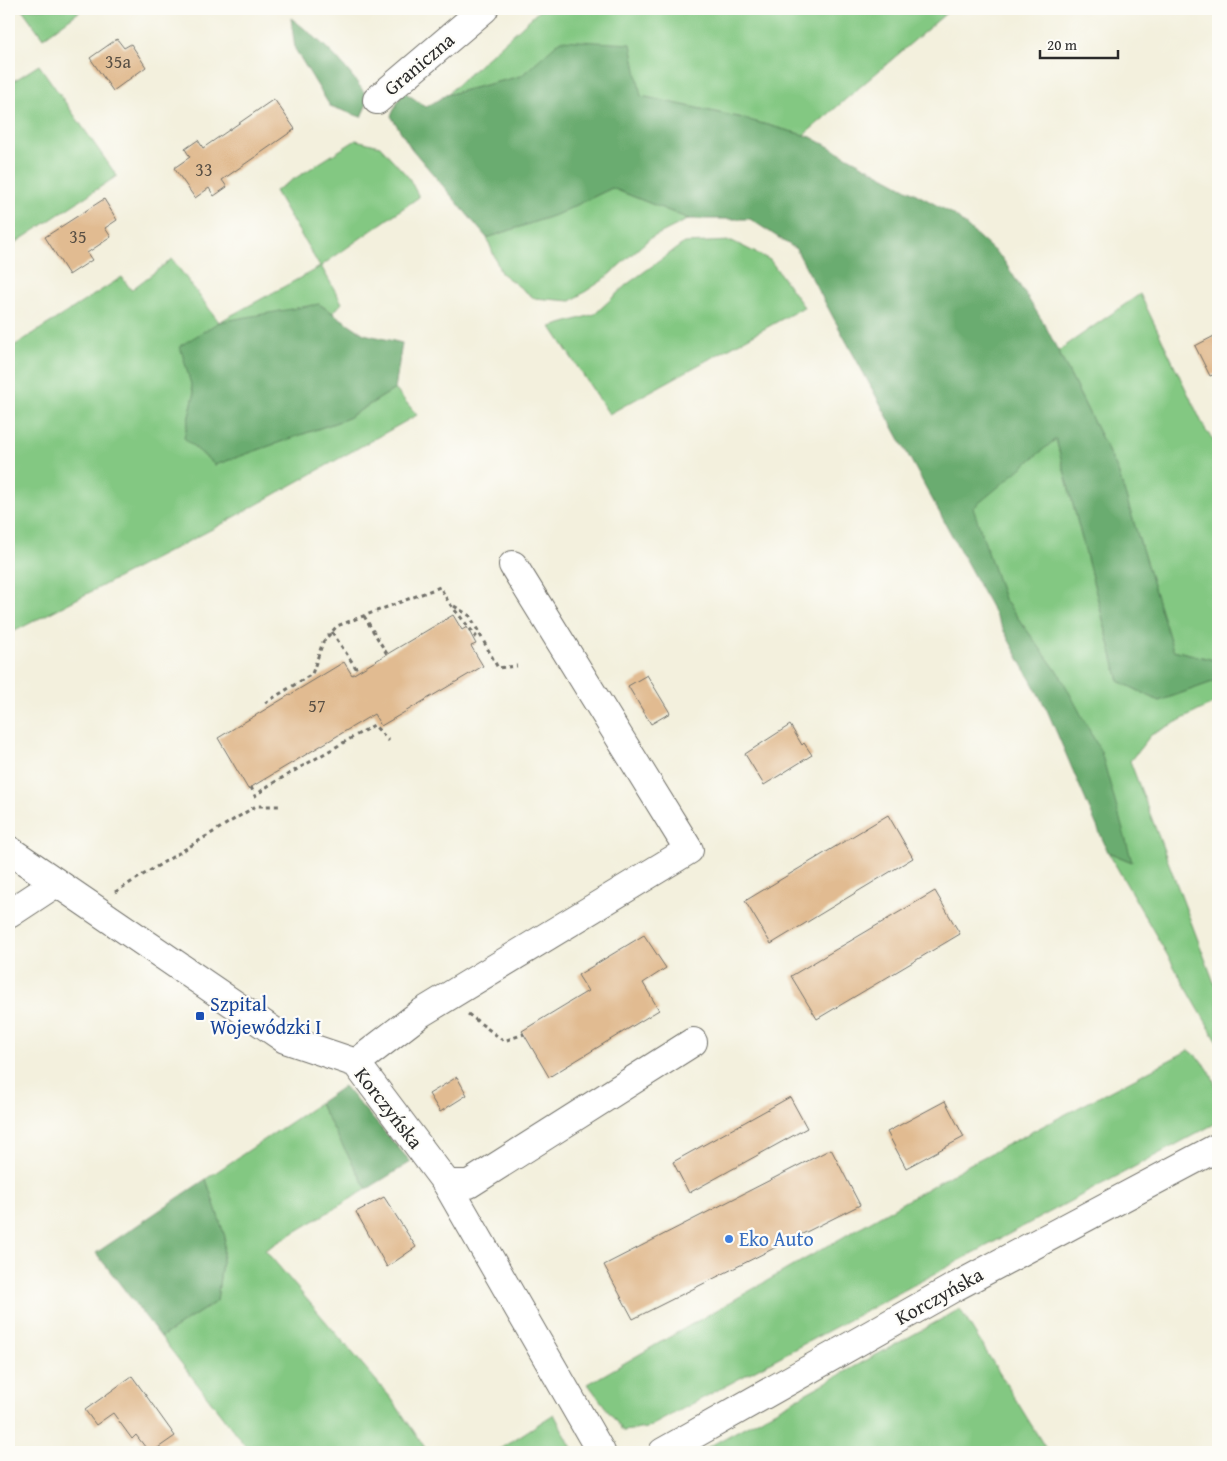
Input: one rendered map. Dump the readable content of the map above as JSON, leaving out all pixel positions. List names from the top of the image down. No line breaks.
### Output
{"streets":{"street":["Graniczna","Korczyńska"]},"places":{"transit":["Szpital Wojewódzki I"],"other":["Eko Auto"]},"house_numbers":["35a","33","35","57"],"scale_bar":"20 m"}
